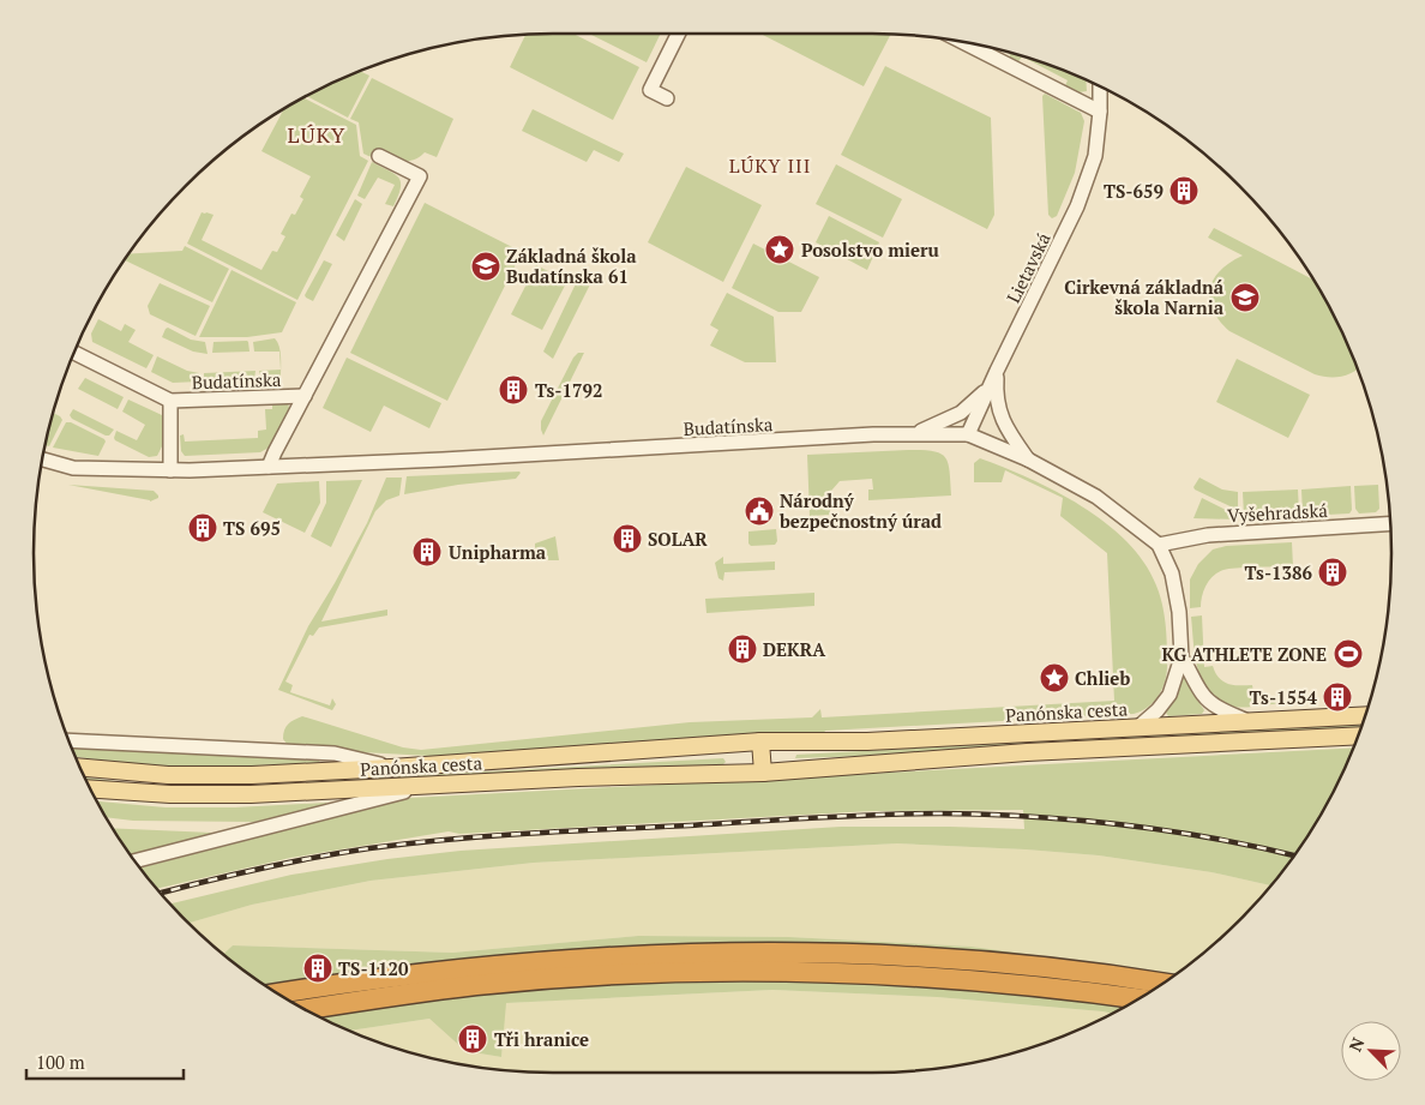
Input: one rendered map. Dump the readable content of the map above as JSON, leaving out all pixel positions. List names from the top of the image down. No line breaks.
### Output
{"streets":{"main road":["Panónska cesta"],"street":["Lietavská","Budatínska","Vyšehradská"]},"crossings":[["Lietavská","Budatínska"],["Budatínska","Vyšehradská"]],"districts":["LÚKY","LÚKY III"],"places":{"building":["TS-659","Ts-1792","TS 695","SOLAR","Unipharma","Ts-1386","DEKRA","Ts-1554","TS-1120","Tři hranice"],"place":["Posolstvo mieru","Chlieb"],"school or university":["Základná škola Budatínska 61","Cirkevná základná škola Narnia"],"public building":["Národný bezpečnostný úrad"],"sports":["KG ATHLETE ZONE"]},"scale_bar":"100 m","north":"top left"}
